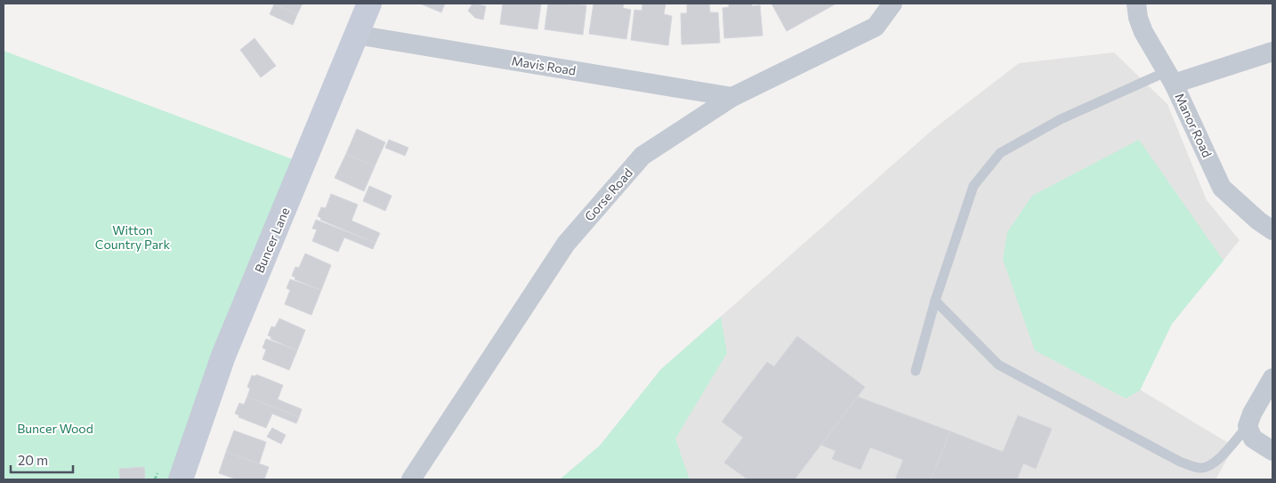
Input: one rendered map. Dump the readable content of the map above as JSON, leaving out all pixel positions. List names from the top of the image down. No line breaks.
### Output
{"streets":{"main road":["Buncer Lane"],"street":["Mavis Road","Manor Road","Gorse Road"]},"crossings":[["Mavis Road","Gorse Road"],["Mavis Road","Buncer Lane"]],"parks":["Witton Country Park","Buncer Wood"],"scale_bar":"20 m"}
